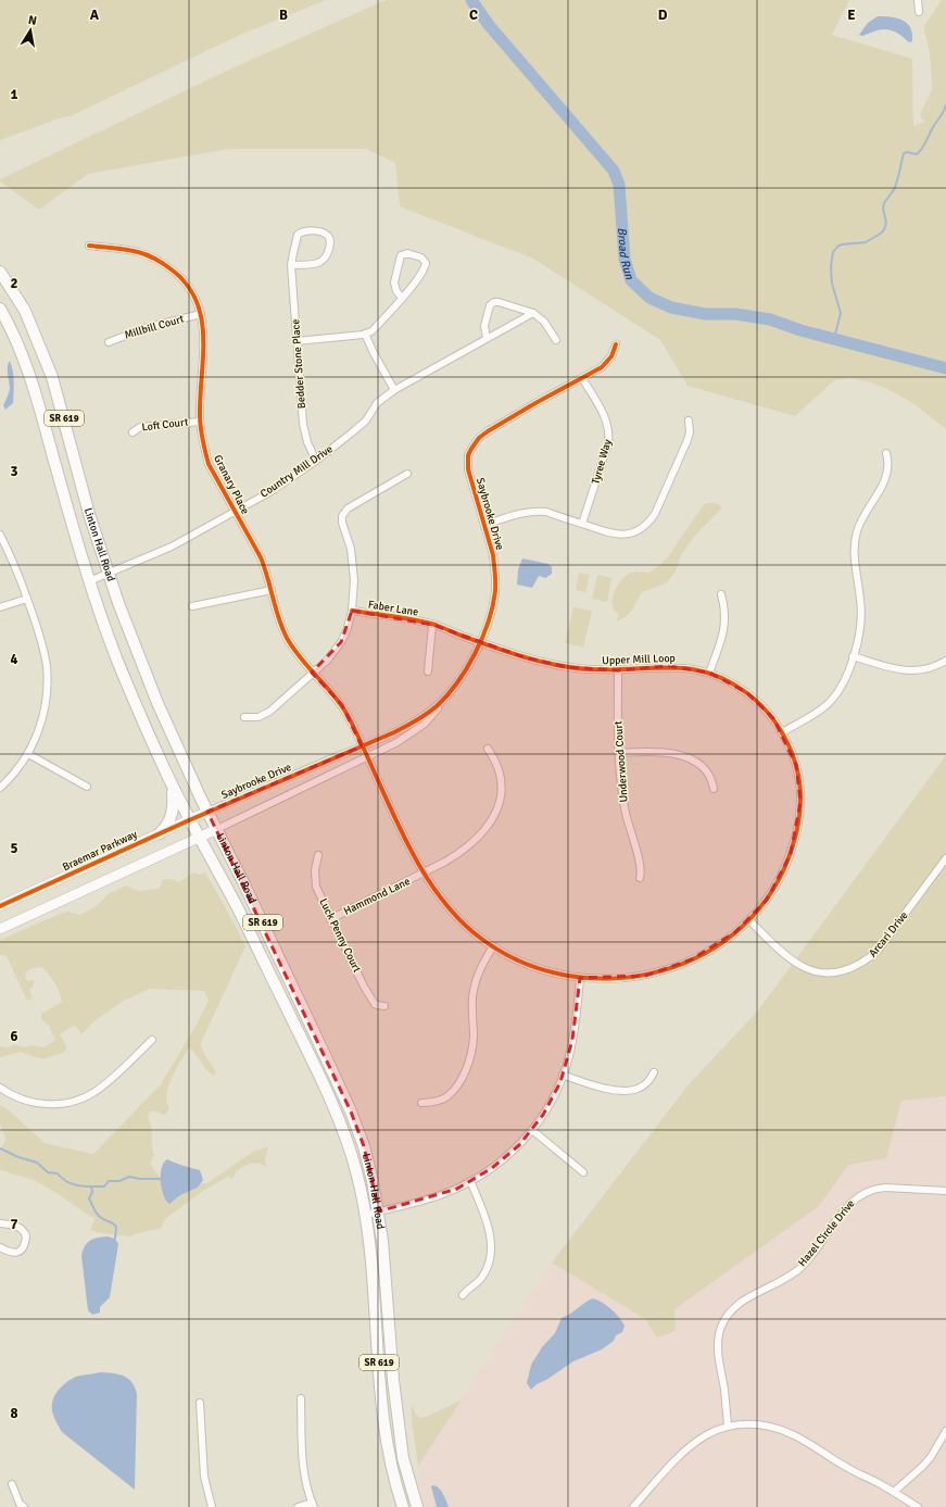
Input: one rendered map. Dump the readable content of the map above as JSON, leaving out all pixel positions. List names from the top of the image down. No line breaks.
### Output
{"streets":{"main road":["SR 619","Linton Hall Road"],"street":["Millbill Court","Bedder Stone Place","Loft Court","Tyree Way","Country Mill Drive","Granary Place","Saybrooke Drive","Faber Lane","Upper Mill Loop","Underwood Court","Braemar Parkway","Hammond Lane","Arcari Drive","Luck Penny Court","Hazel Circle Drive"]},"crossings":[["Millbill Court","Granary Place"],["Bedder Stone Place","Country Mill Drive"],["Loft Court","Granary Place"],["Tyree Way","Saybrooke Drive"],["Country Mill Drive","Granary Place"],["Country Mill Drive","Linton Hall Road"],["Granary Place","Saybrooke Drive"],["Granary Place","Upper Mill Loop"],["Saybrooke Drive","Linton Hall Road"],["Saybrooke Drive","Faber Lane"],["Saybrooke Drive","Upper Mill Loop"],["Saybrooke Drive","Braemar Parkway"],["Linton Hall Road","Braemar Parkway"],["Faber Lane","Upper Mill Loop"],["Upper Mill Loop","Underwood Court"],["Upper Mill Loop","Hammond Lane"],["Upper Mill Loop","Arcari Drive"],["Hammond Lane","Luck Penny Court"]],"water":["Broad Run"],"north":"top","grid":{"columns":["A","B","C","D","E"],"rows":["1","2","3","4","5","6","7","8"]}}
